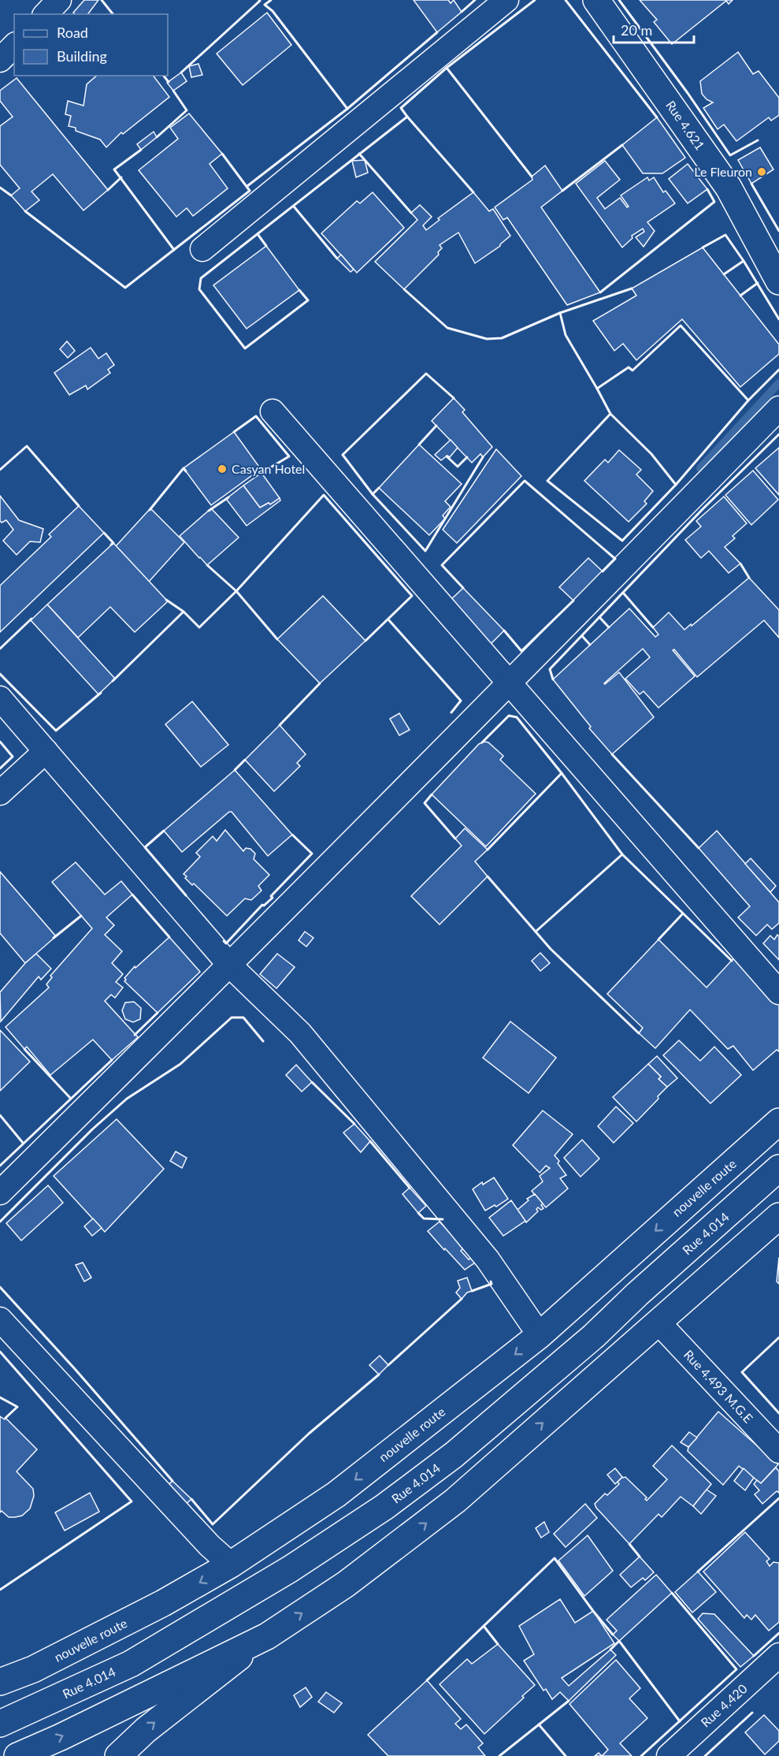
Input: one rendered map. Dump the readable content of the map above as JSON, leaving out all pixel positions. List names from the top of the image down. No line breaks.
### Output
{"streets":{"main road":["Rue 4.621","nouvelle route","Rue 4.014"],"street":["Rue 4.493 M.G.E","Rue 4.420"]},"places":["Le Fleuron","Casyan Hotel"],"legend":["Road","Building"],"scale_bar":"20 m"}
